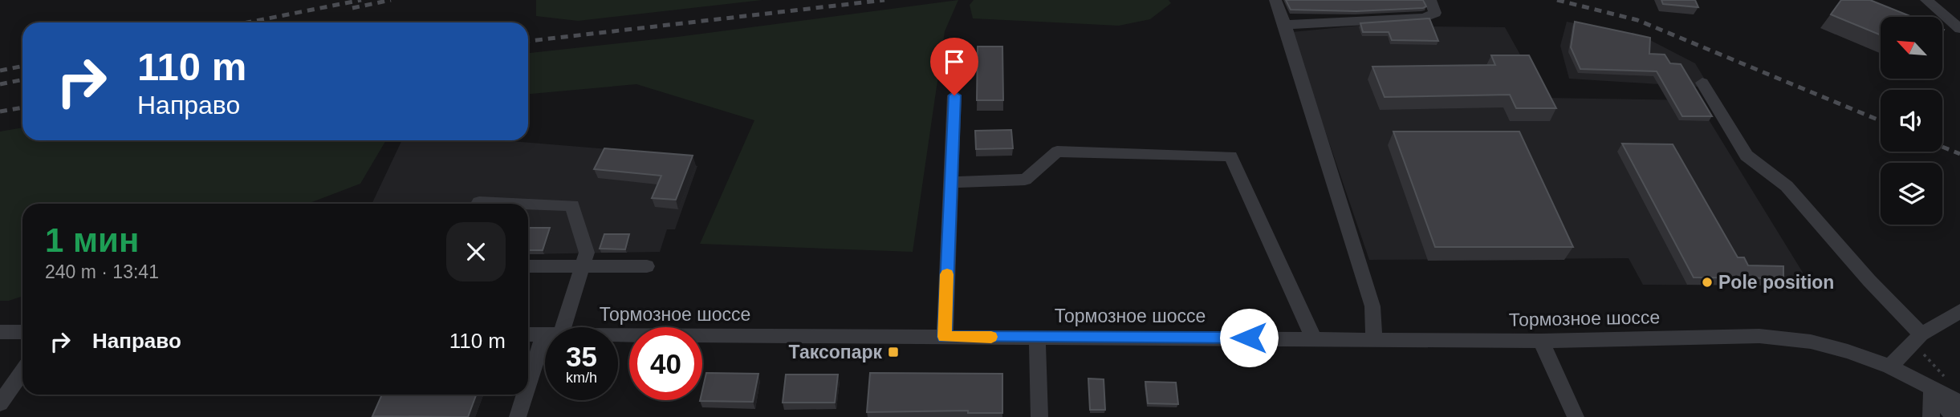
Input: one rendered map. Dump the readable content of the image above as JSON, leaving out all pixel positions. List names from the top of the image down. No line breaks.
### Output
{"streets":{"street":["Тормозное шоссе"]},"places":{"other":["Pole position"],"transit":["Таксопарк"]},"north":"top left","page":{"turn":["110 m","Направо"],"heading":["1 мин","240 m · 13:41"],"list":[{"name":"Направо","value":"110 m"}],"speed":"35 km/h","limit":"40"}}
